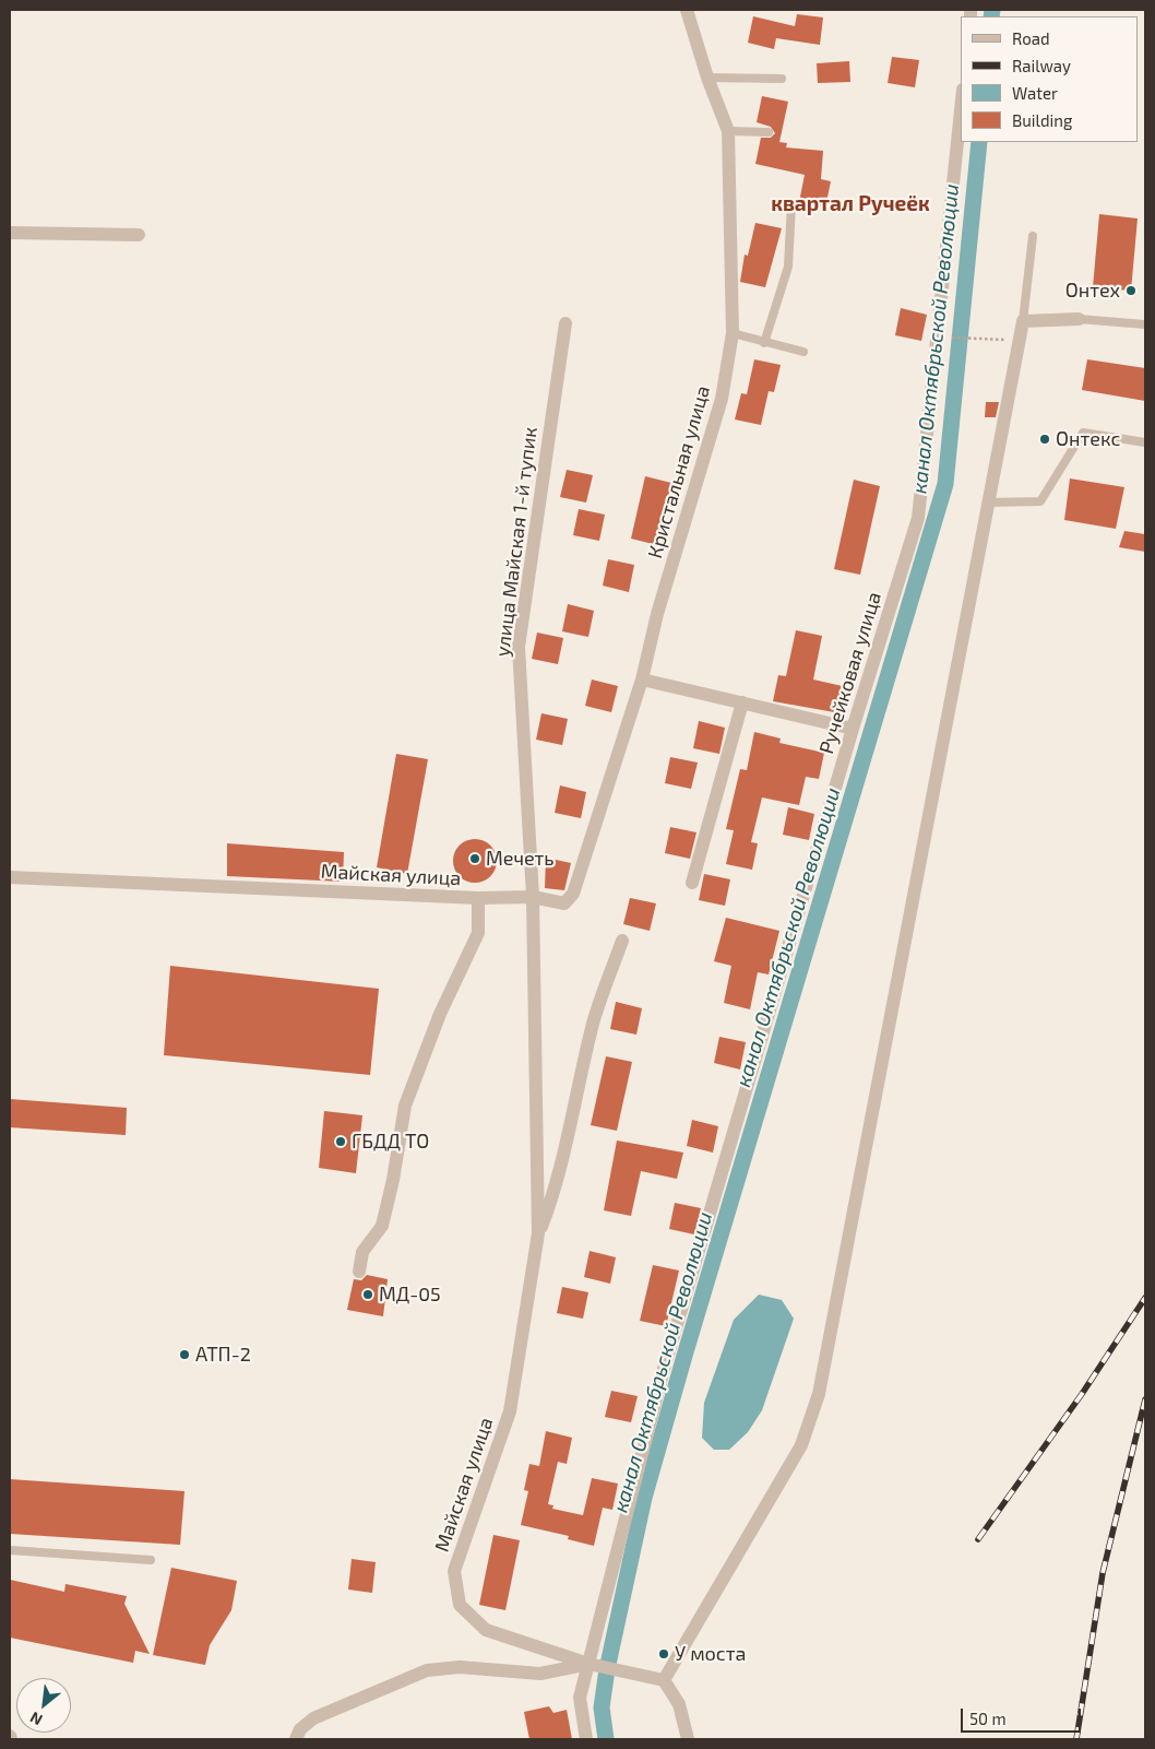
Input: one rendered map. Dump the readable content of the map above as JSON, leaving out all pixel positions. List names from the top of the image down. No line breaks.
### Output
{"streets":{"street":["Кристальная улица","улица Майская 1-й тупик","Ручейковая улица","Майская улица"]},"crossings":[["Кристальная улица","улица Майская 1-й тупик"],["Кристальная улица","Майская улица"],["улица Майская 1-й тупик","Майская улица"],["Ручейковая улица","Майская улица"]],"districts":["квартал Ручеёк"],"water":["канал Октябрьской Революции"],"places":["Онтех","Онтекс","Мечеть","ГБДД ТО","МД-05","АТП-2","У моста"],"legend":["Road","Railway","Water","Building"],"scale_bar":"50 m","north":"bottom left"}
